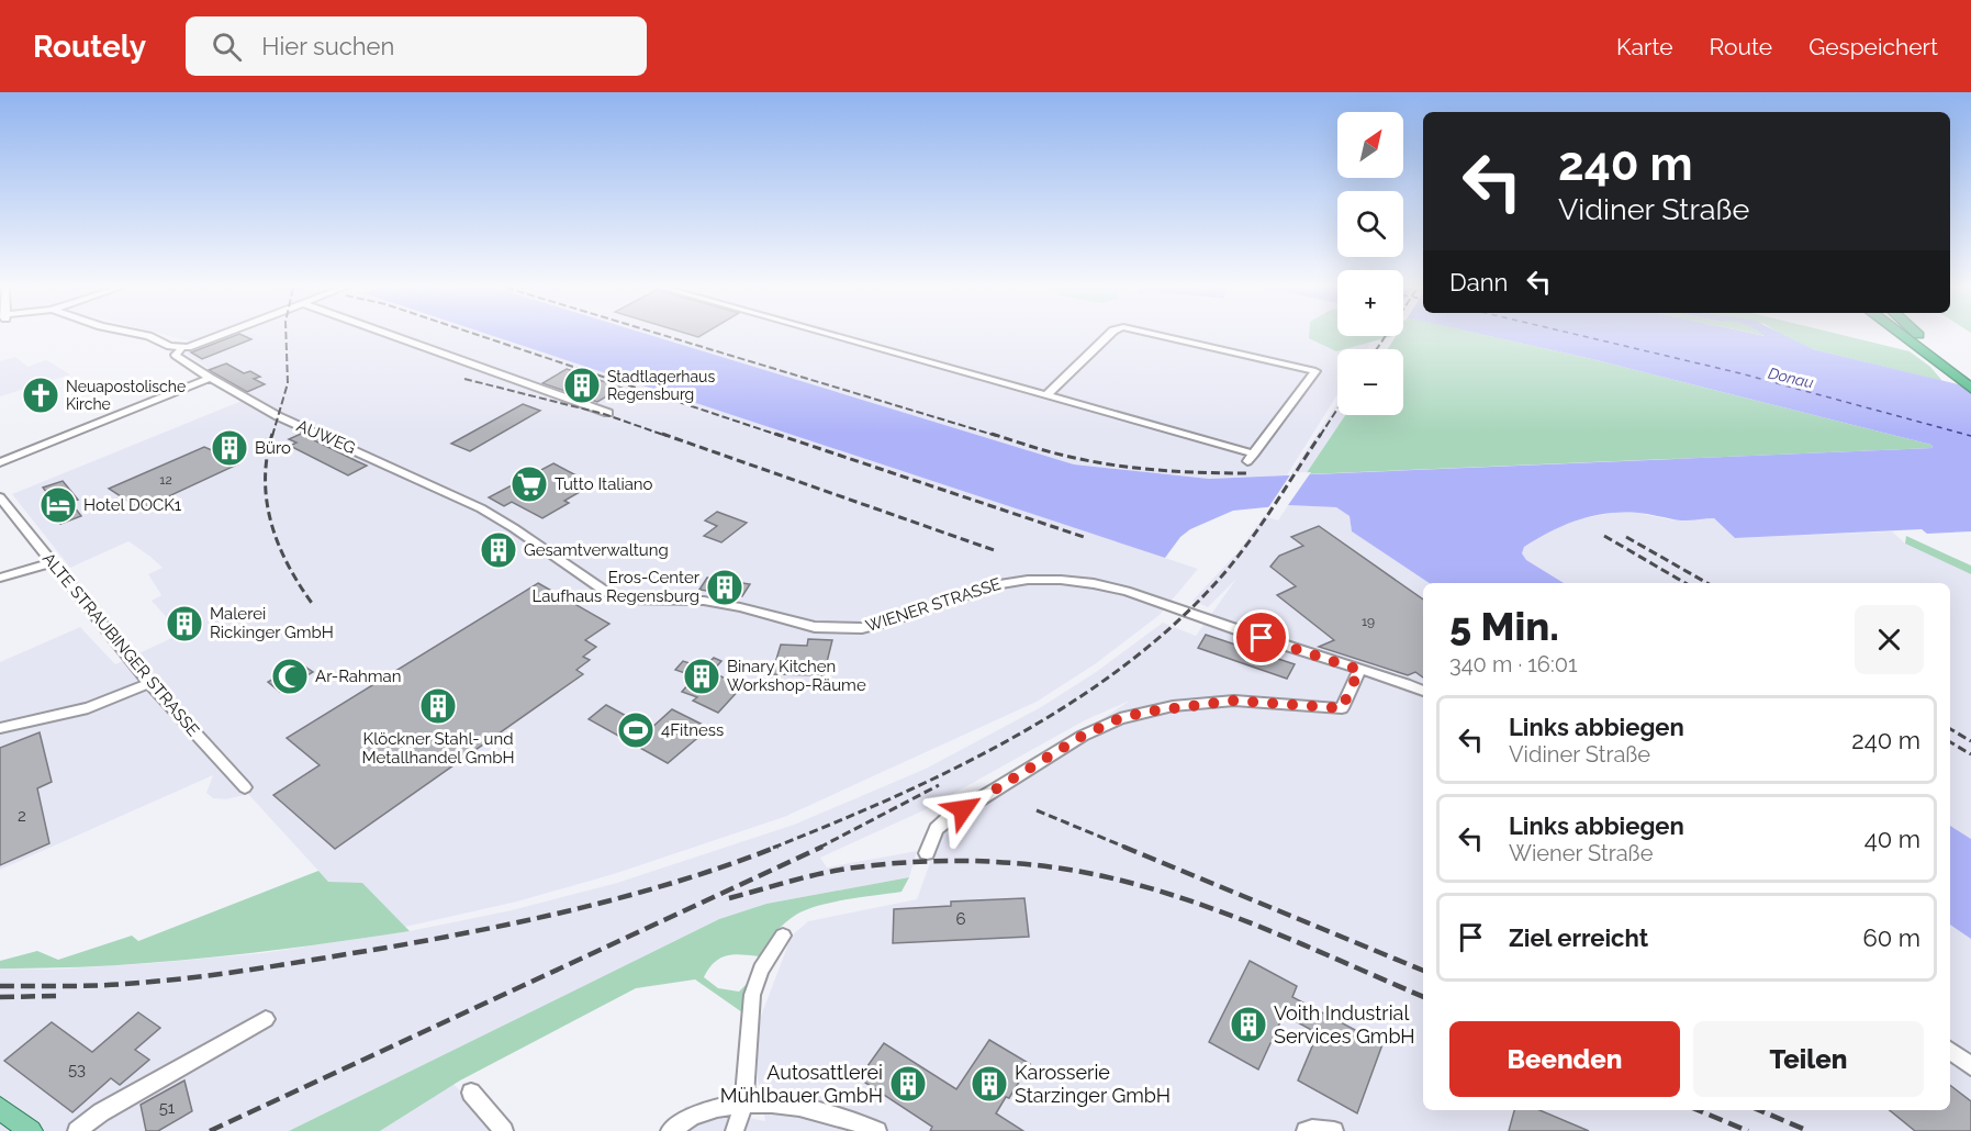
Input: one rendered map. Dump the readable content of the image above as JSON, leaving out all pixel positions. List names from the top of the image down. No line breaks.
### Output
{"streets":{"street":["AUWEG","WIENER STRASSE","ALTE STRAUBINGER STRASSE"]},"crossings":[["AUWEG","WIENER STRASSE"]],"water":["Donau"],"places":{"building":["Stadtlagerhaus Regensburg","Büro","Gesamtverwaltung","Eros-Center Laufhaus Regensburg","Malerei Rickinger GmbH","Binary Kitchen Workshop-Räume","Klöckner Stahl- und Metallhandel GmbH","Voith Industrial Services GmbH","Autosattlerei Mühlbauer GmbH","Karosserie Starzinger GmbH"],"church":["Neuapostolische Kirche"],"supermarket":["Tutto Italiano"],"hotel":["Hotel DOCK1"],"mosque":["Ar-Rahman"],"sports":["4Fitness"]},"house_numbers":["12","19","2","6","53","51"],"north":"top right","page":{"header":"Routely","search":"Hier suchen","nav":["Karte","Route","Gespeichert"],"map_buttons":["+","−"],"turn":["240 m","Vidiner Straße"],"then":"Dann","heading":["5 Min.","340 m · 16:01"],"list":[{"name":"Links abbiegen","note":"Vidiner Straße","value":"240 m"},{"name":"Links abbiegen","note":"Wiener Straße","value":"40 m"},{"name":"Ziel erreicht","value":"60 m"}],"buttons":["Beenden","Teilen"]}}
